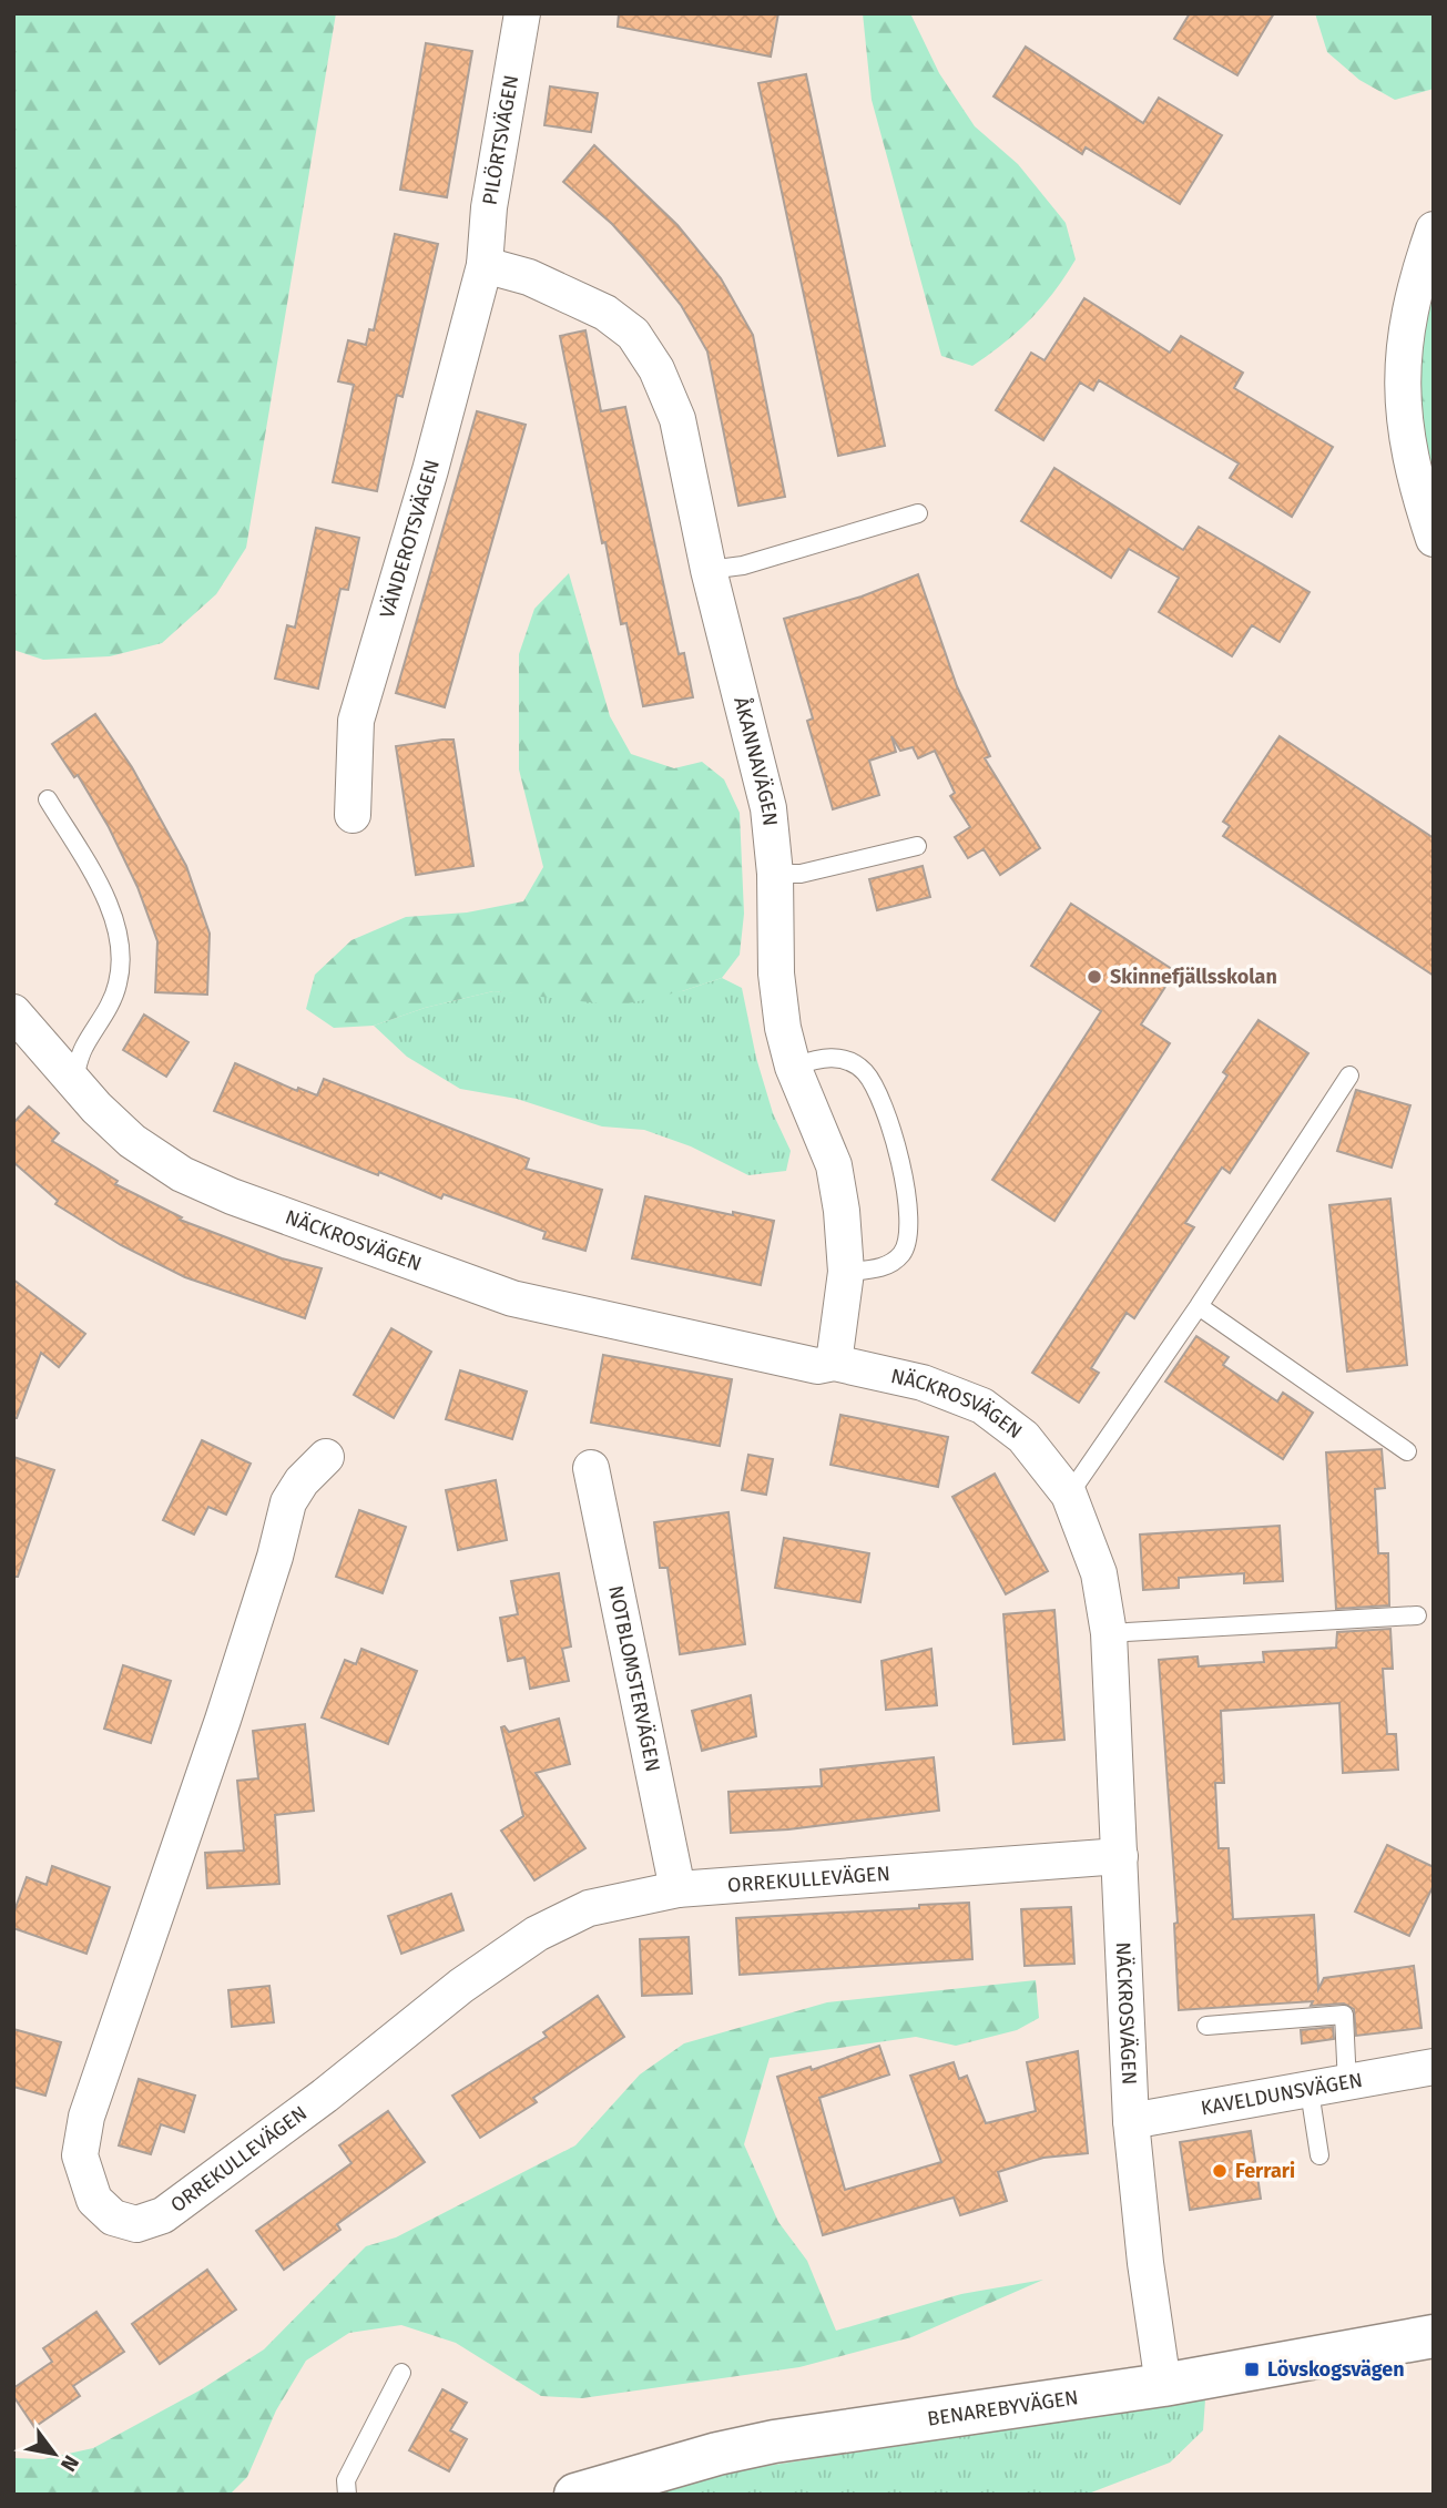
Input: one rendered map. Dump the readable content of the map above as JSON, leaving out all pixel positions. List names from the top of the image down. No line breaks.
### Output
{"streets":{"street":["PILÖRTSVÄGEN","VÄNDEROTSVÄGEN","ÅKANNAVÄGEN","NÄCKROSVÄGEN","NOTBLOMSTERVÄGEN","ORREKULLEVÄGEN","KAVELDUNSVÄGEN","BENAREBYVÄGEN"]},"crossings":[["PILÖRTSVÄGEN","VÄNDEROTSVÄGEN"],["PILÖRTSVÄGEN","ÅKANNAVÄGEN"],["VÄNDEROTSVÄGEN","ÅKANNAVÄGEN"],["ÅKANNAVÄGEN","NÄCKROSVÄGEN"],["NÄCKROSVÄGEN","ORREKULLEVÄGEN"],["NÄCKROSVÄGEN","KAVELDUNSVÄGEN"],["NÄCKROSVÄGEN","BENAREBYVÄGEN"],["NOTBLOMSTERVÄGEN","ORREKULLEVÄGEN"]],"places":{"other":["Skinnefjällsskolan","Ferrari"],"transit":["Lövskogsvägen"]},"north":"bottom right"}
